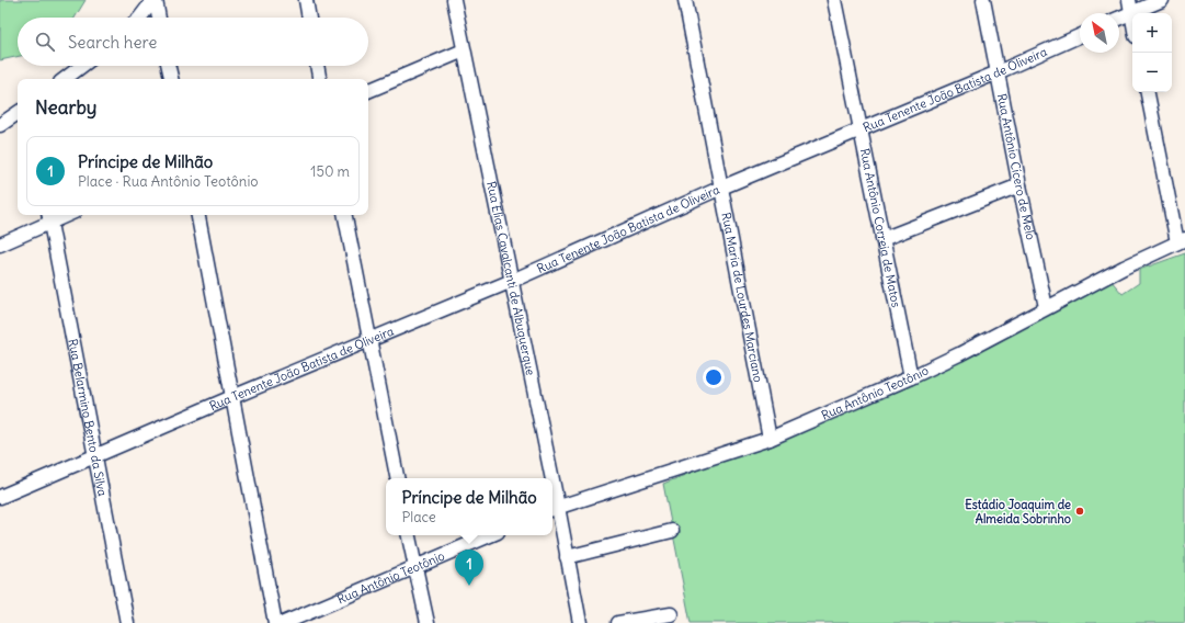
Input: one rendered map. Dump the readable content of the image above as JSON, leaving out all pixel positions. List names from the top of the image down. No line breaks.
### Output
{"streets":{"street":["Rua Tenente João Batista de Oliveira","Rua Antônio Cícero de Melo","Rua Antônio Correia de Matos","Rua Elias Cavalcanti de Albuquerque","Rua Maria de Lourdes Marciano","Rua Antônio Teotônio","Rua Belarmino Bento da Silva"]},"crossings":[["Rua Tenente João Batista de Oliveira","Rua Antônio Cícero de Melo"],["Rua Tenente João Batista de Oliveira","Rua Antônio Correia de Matos"],["Rua Tenente João Batista de Oliveira","Rua Elias Cavalcanti de Albuquerque"],["Rua Tenente João Batista de Oliveira","Rua Maria de Lourdes Marciano"],["Rua Tenente João Batista de Oliveira","Rua Belarmino Bento da Silva"],["Rua Antônio Cícero de Melo","Rua Antônio Teotônio"],["Rua Antônio Correia de Matos","Rua Antônio Teotônio"],["Rua Elias Cavalcanti de Albuquerque","Rua Antônio Teotônio"],["Rua Maria de Lourdes Marciano","Rua Antônio Teotônio"]],"places":["Estádio Joaquim de Almeida Sobrinho"],"north":"top left","page":{"map_buttons":["+","−"],"search":"Search here","heading":"Nearby","list":[{"mark":"1","name":"Príncipe de Milhão","note":"Place · Rua Antônio Teotônio","value":"150 m"}],"popup":["Príncipe de Milhão","Place"],"pins":"1"}}
